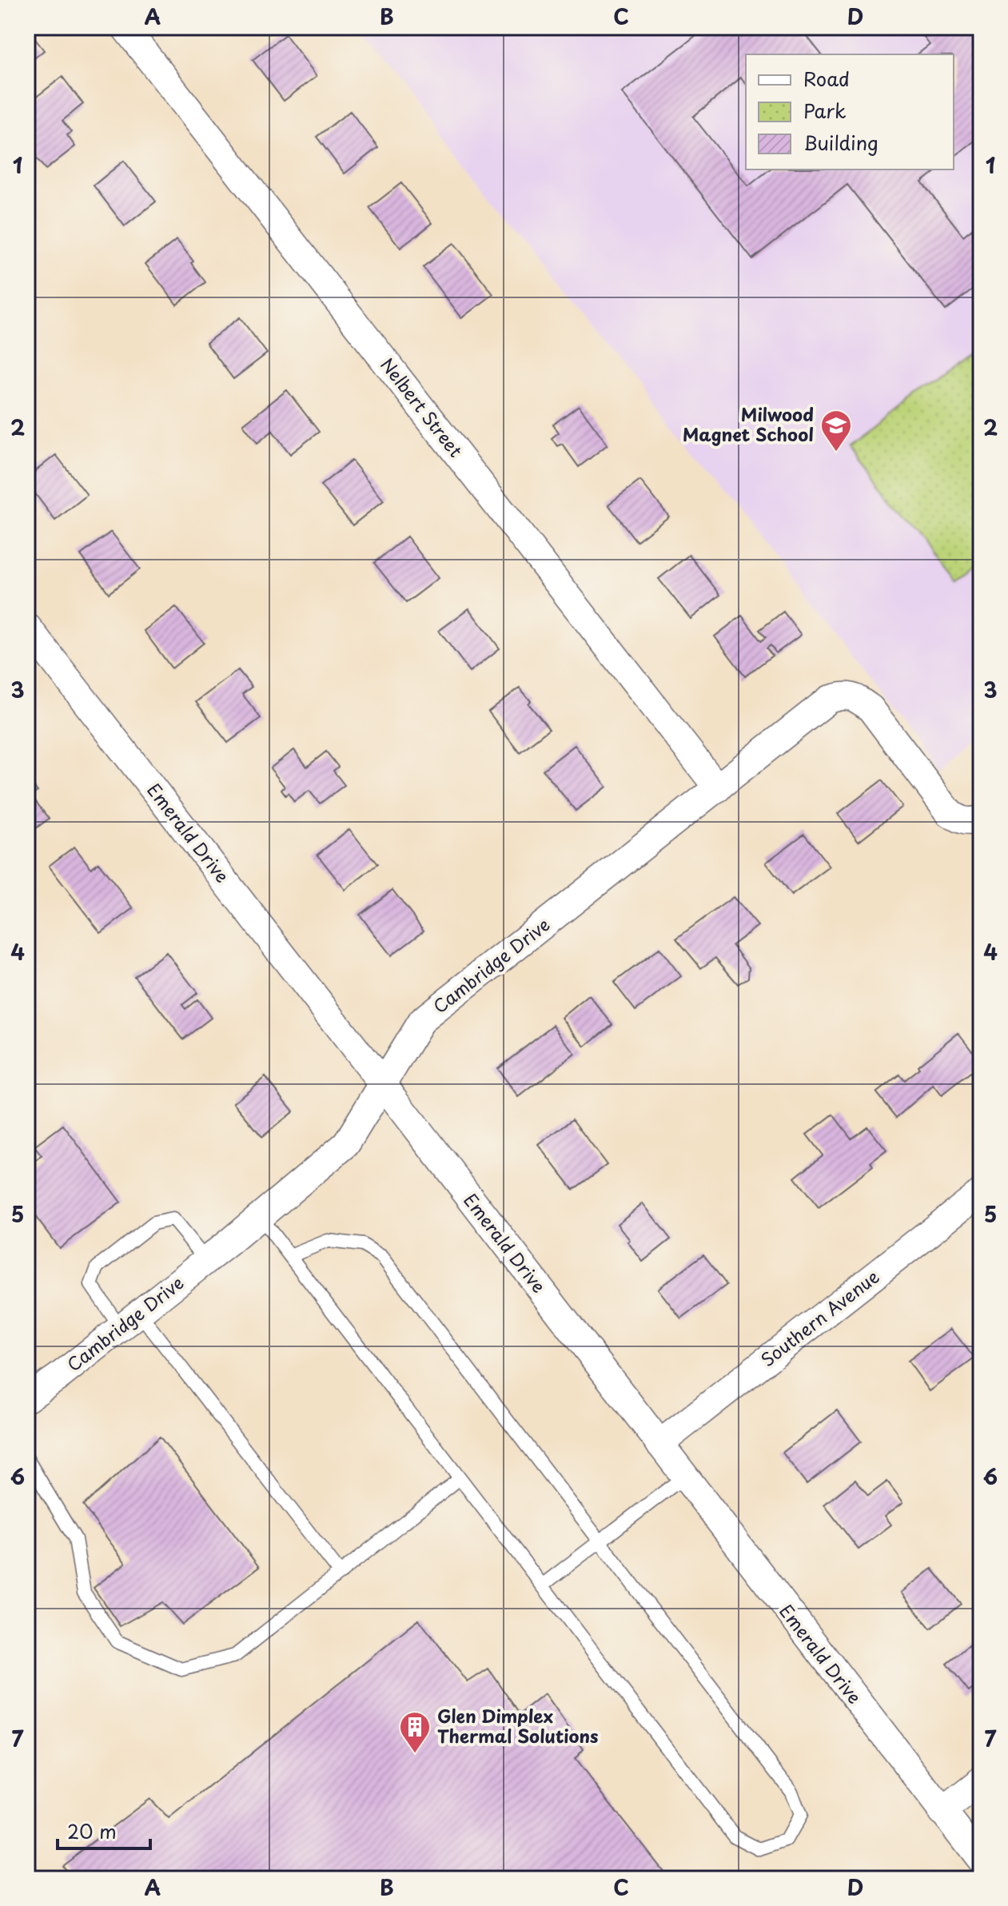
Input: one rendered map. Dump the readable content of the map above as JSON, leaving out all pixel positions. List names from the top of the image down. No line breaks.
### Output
{"streets":{"street":["Nelbert Street","Emerald Drive","Cambridge Drive","Southern Avenue"]},"crossings":[["Nelbert Street","Cambridge Drive"],["Emerald Drive","Cambridge Drive"],["Emerald Drive","Southern Avenue"]],"places":{"school or university":["Milwood Magnet School"],"building":["Glen Dimplex Thermal Solutions"]},"legend":["Road","Park","Building"],"scale_bar":"20 m","grid":{"columns":["A","B","C","D"],"rows":["1","2","3","4","5","6","7"]}}
